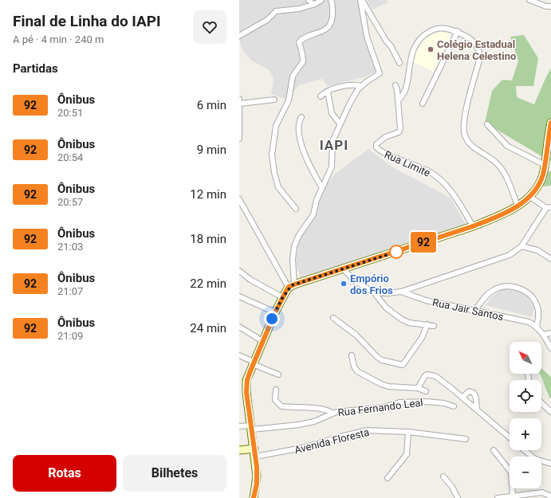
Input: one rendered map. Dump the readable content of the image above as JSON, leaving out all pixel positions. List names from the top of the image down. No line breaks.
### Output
{"streets":{"street":["Rua Limite","Rua Jair Santos","Rua Fernando Leal","Avenida Floresta"]},"districts":["IAPI"],"places":["Colégio Estadual Helena Celestino","Empório dos Frios"],"lines":["bus line 92"],"north":"top left","page":{"heading":[["Final de Linha do IAPI","A pé · 4 min · 240 m"],"Partidas"],"on_map":"92","list":[{"mark":"92","name":"Ônibus","note":"20:51","value":"6 min"},{"mark":"92","name":"Ônibus","note":"20:54","value":"9 min"},{"mark":"92","name":"Ônibus","note":"20:57","value":"12 min"},{"mark":"92","name":"Ônibus","note":"21:03","value":"18 min"},{"mark":"92","name":"Ônibus","note":"21:07","value":"22 min"},{"mark":"92","name":"Ônibus","note":"21:09","value":"24 min"}],"map_buttons":["+","−"],"buttons":["Rotas","Bilhetes"]}}
